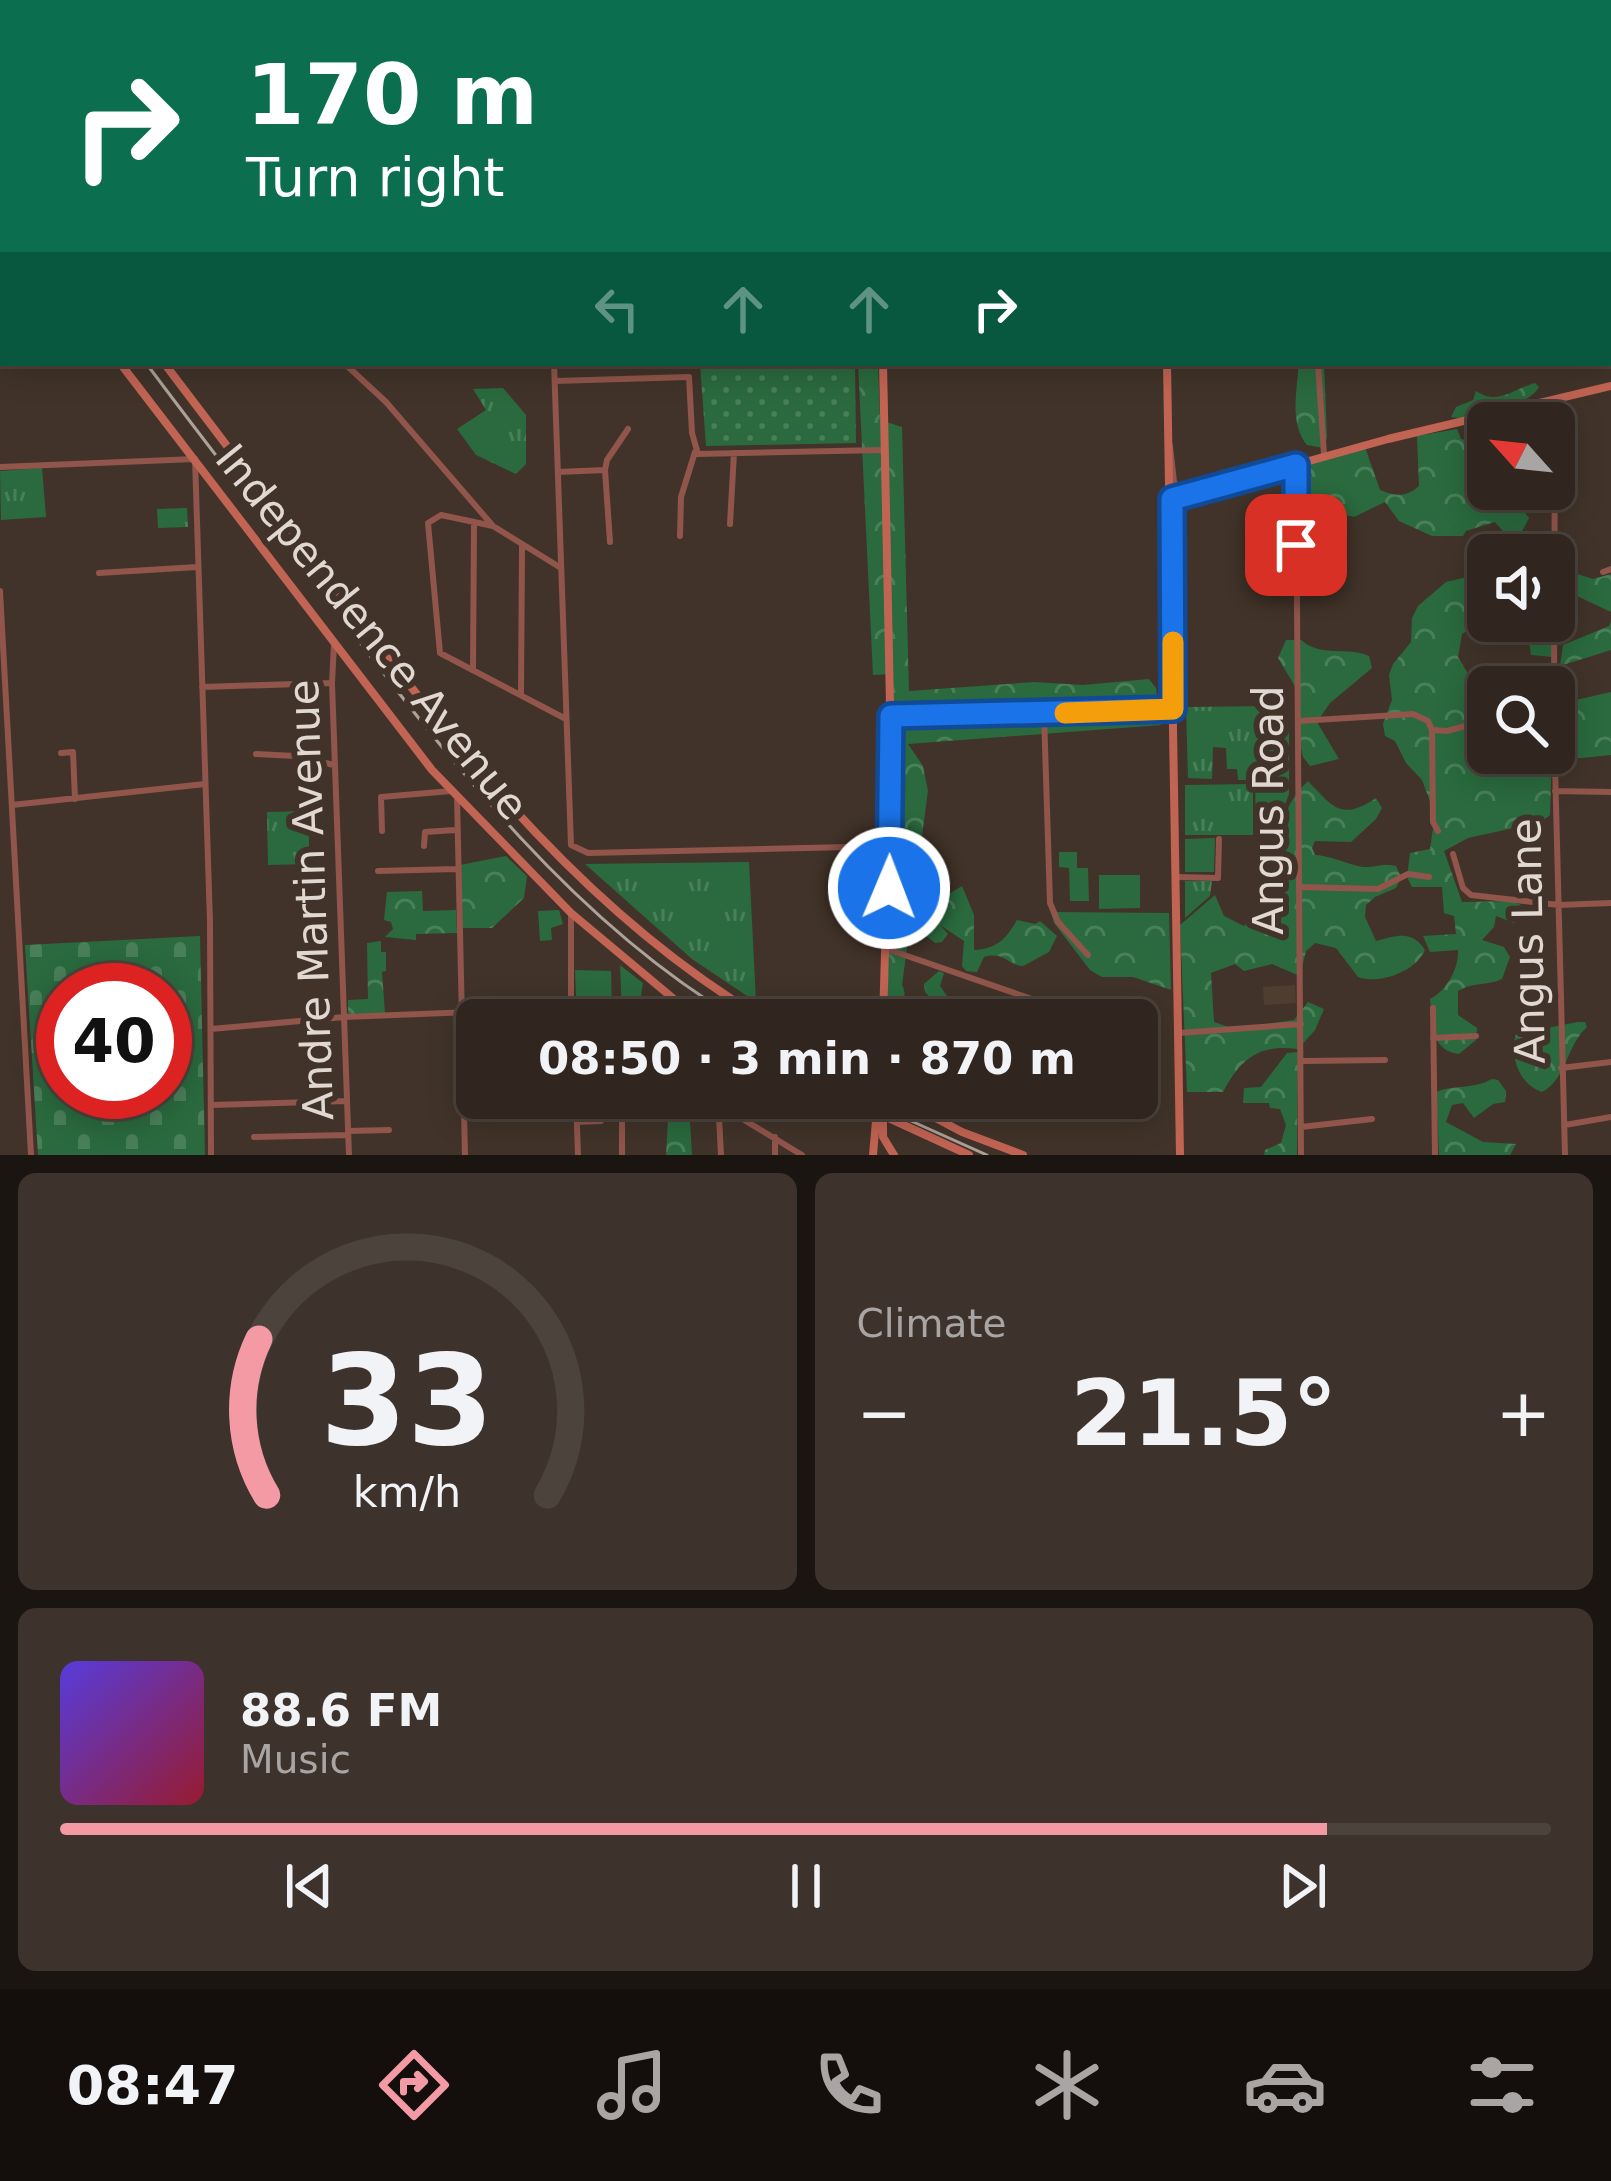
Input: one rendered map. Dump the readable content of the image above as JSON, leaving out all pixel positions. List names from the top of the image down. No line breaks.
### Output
{"streets":{"street":["Independence Avenue","Angus Road","Andre Martin Avenue","Angus Lane"]},"crossings":[["Independence Avenue","Andre Martin Avenue"]],"north":"top left","page":{"turn":["170 m","Turn right"],"limit":"40","trip":"08:50 · 3 min · 870 m","tile":"Climate","heat":["−","21.5°","+"],"song":["88.6 FM","Music"],"tabs":"08:47","gauge":["33","km/h"]}}
